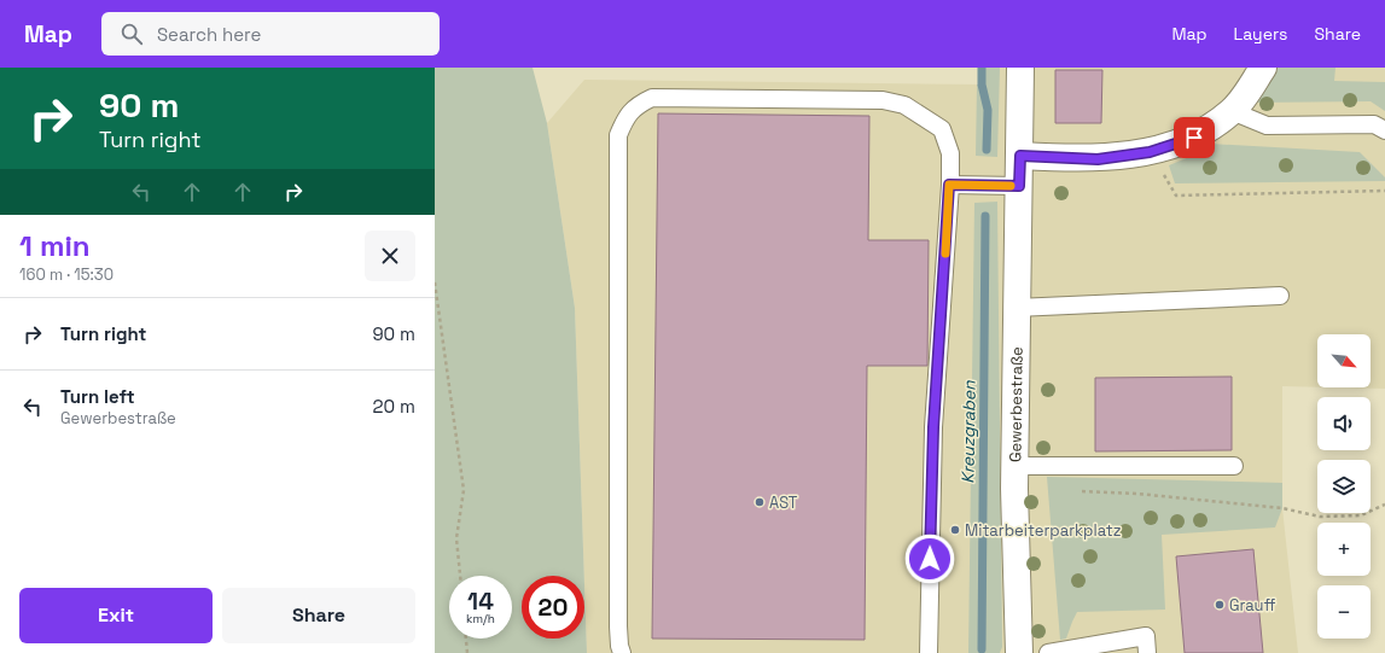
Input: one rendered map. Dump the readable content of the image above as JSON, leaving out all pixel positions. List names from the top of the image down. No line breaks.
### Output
{"streets":{"street":["Gewerbestraße"]},"water":["Kreuzgraben"],"places":["AST","Mitarbeiterparkplatz","Grauff"],"north":"bottom right","page":{"header":"Map","search":"Search here","nav":["Map","Layers","Share"],"turn":["90 m","Turn right"],"heading":["1 min","160 m · 15:30"],"list":[{"name":"Turn right","value":"90 m"},{"name":"Turn left","note":"Gewerbestraße","value":"20 m"}],"map_buttons":["+","−"],"speed":"14 km/h","limit":"20","buttons":["Exit","Share"]}}
